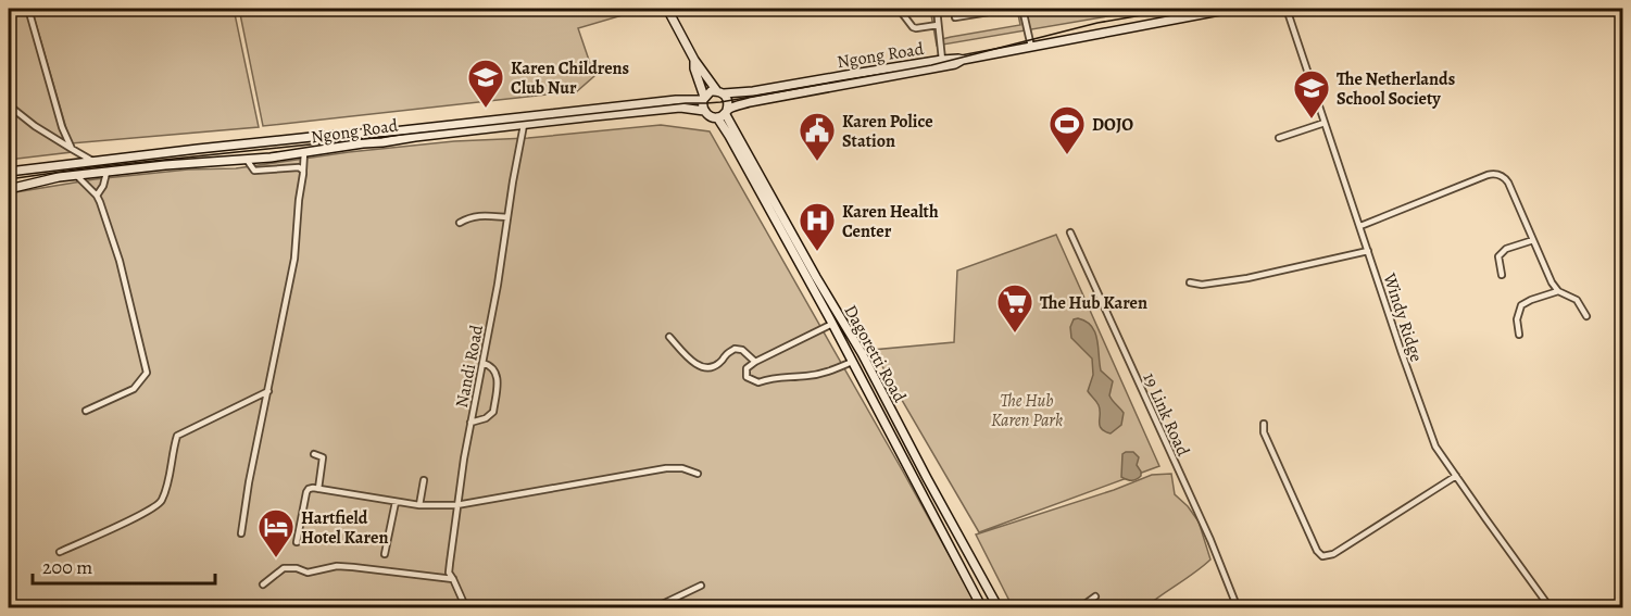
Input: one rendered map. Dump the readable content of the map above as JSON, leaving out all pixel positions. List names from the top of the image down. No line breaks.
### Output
{"streets":{"main road":["Ngong Road","Dagoretti Road"],"street":["Windy Ridge","Nandi Road","19 Link Road"]},"crossings":[["Ngong Road","Dagoretti Road"],["Ngong Road","Nandi Road"]],"parks":["The Hub Karen Park"],"places":{"school or university":["Karen Childrens Club Nur","The Netherlands School Society"],"sports":["DOJO"],"public building":["Karen Police Station"],"hospital":["Karen Health Center"],"supermarket":["The Hub Karen"],"hotel":["Hartfield Hotel Karen"]},"scale_bar":"200 m"}
